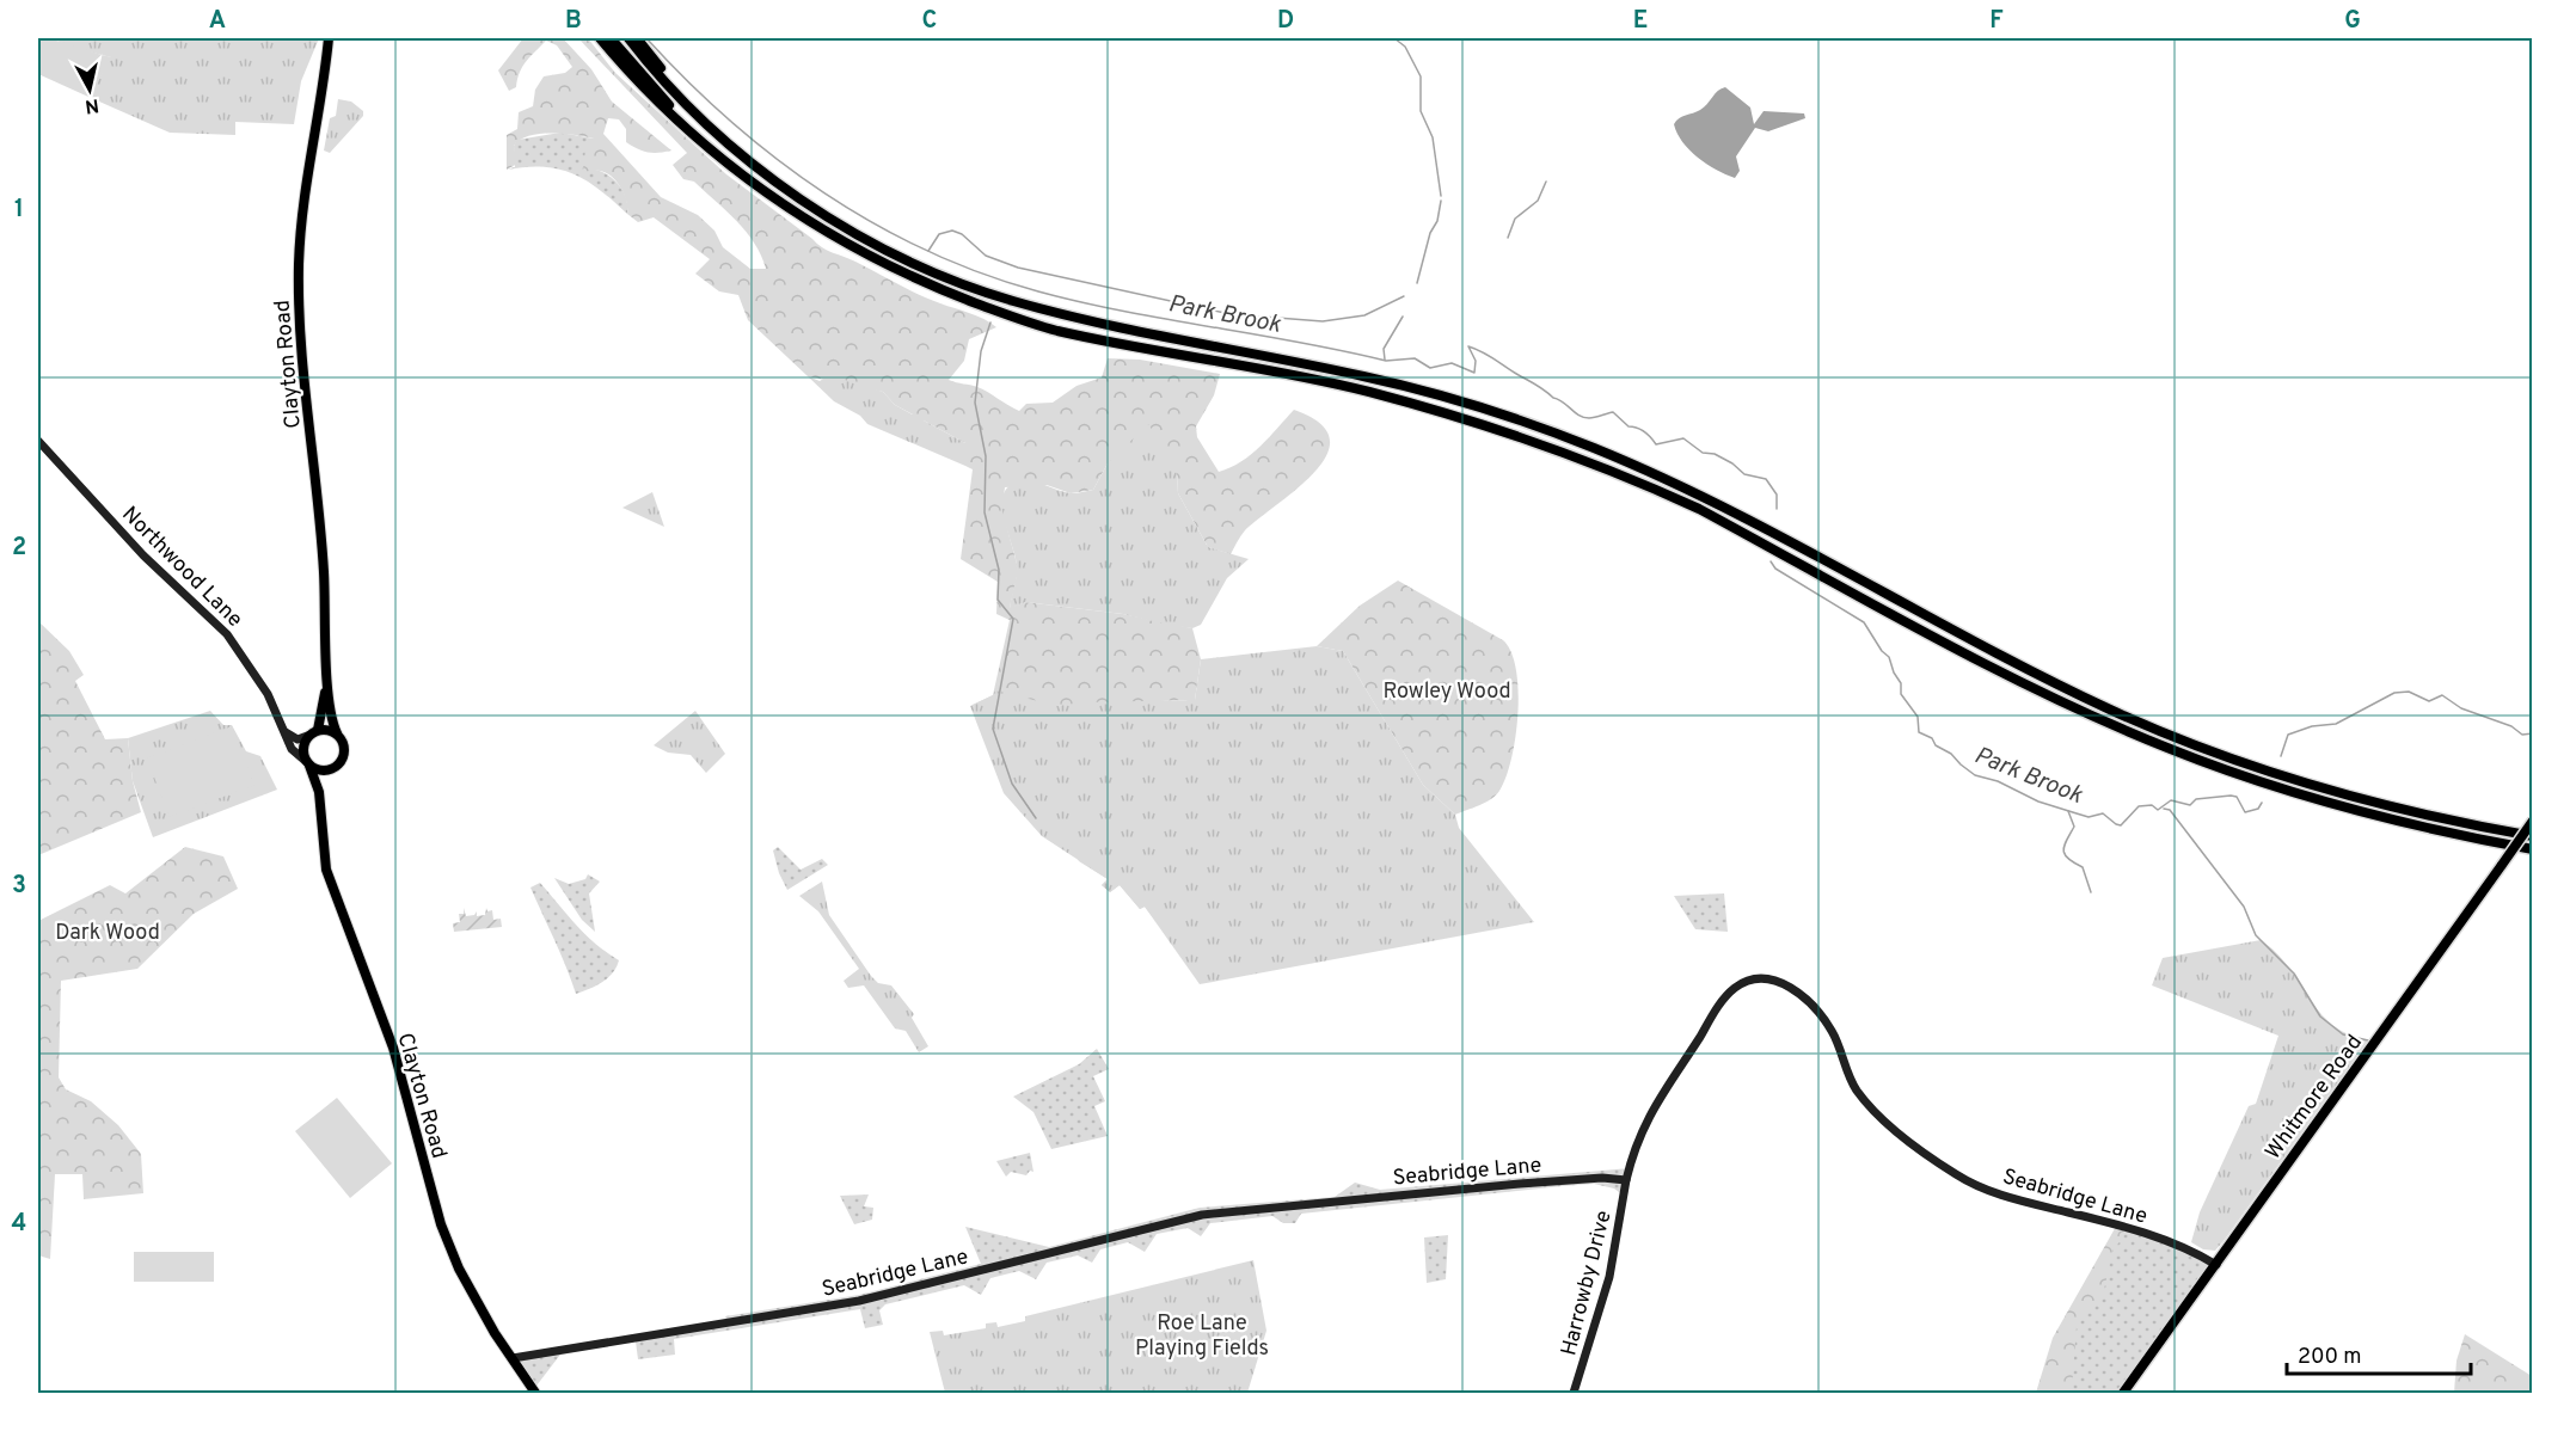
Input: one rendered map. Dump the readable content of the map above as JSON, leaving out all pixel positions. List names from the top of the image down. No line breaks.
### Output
{"streets":{"highway":["Whitmore Road"],"main road":["Clayton Road"],"street":["Northwood Lane","Seabridge Lane","Harrowby Drive"]},"crossings":[["Clayton Road","Northwood Lane"],["Clayton Road","Seabridge Lane"],["Whitmore Road","Seabridge Lane"],["Seabridge Lane","Harrowby Drive"]],"water":["Park Brook"],"parks":["Rowley Wood","Dark Wood","Roe Lane Playing Fields"],"scale_bar":"200 m","north":"bottom","grid":{"columns":["A","B","C","D","E","F","G"],"rows":["1","2","3","4"]}}
